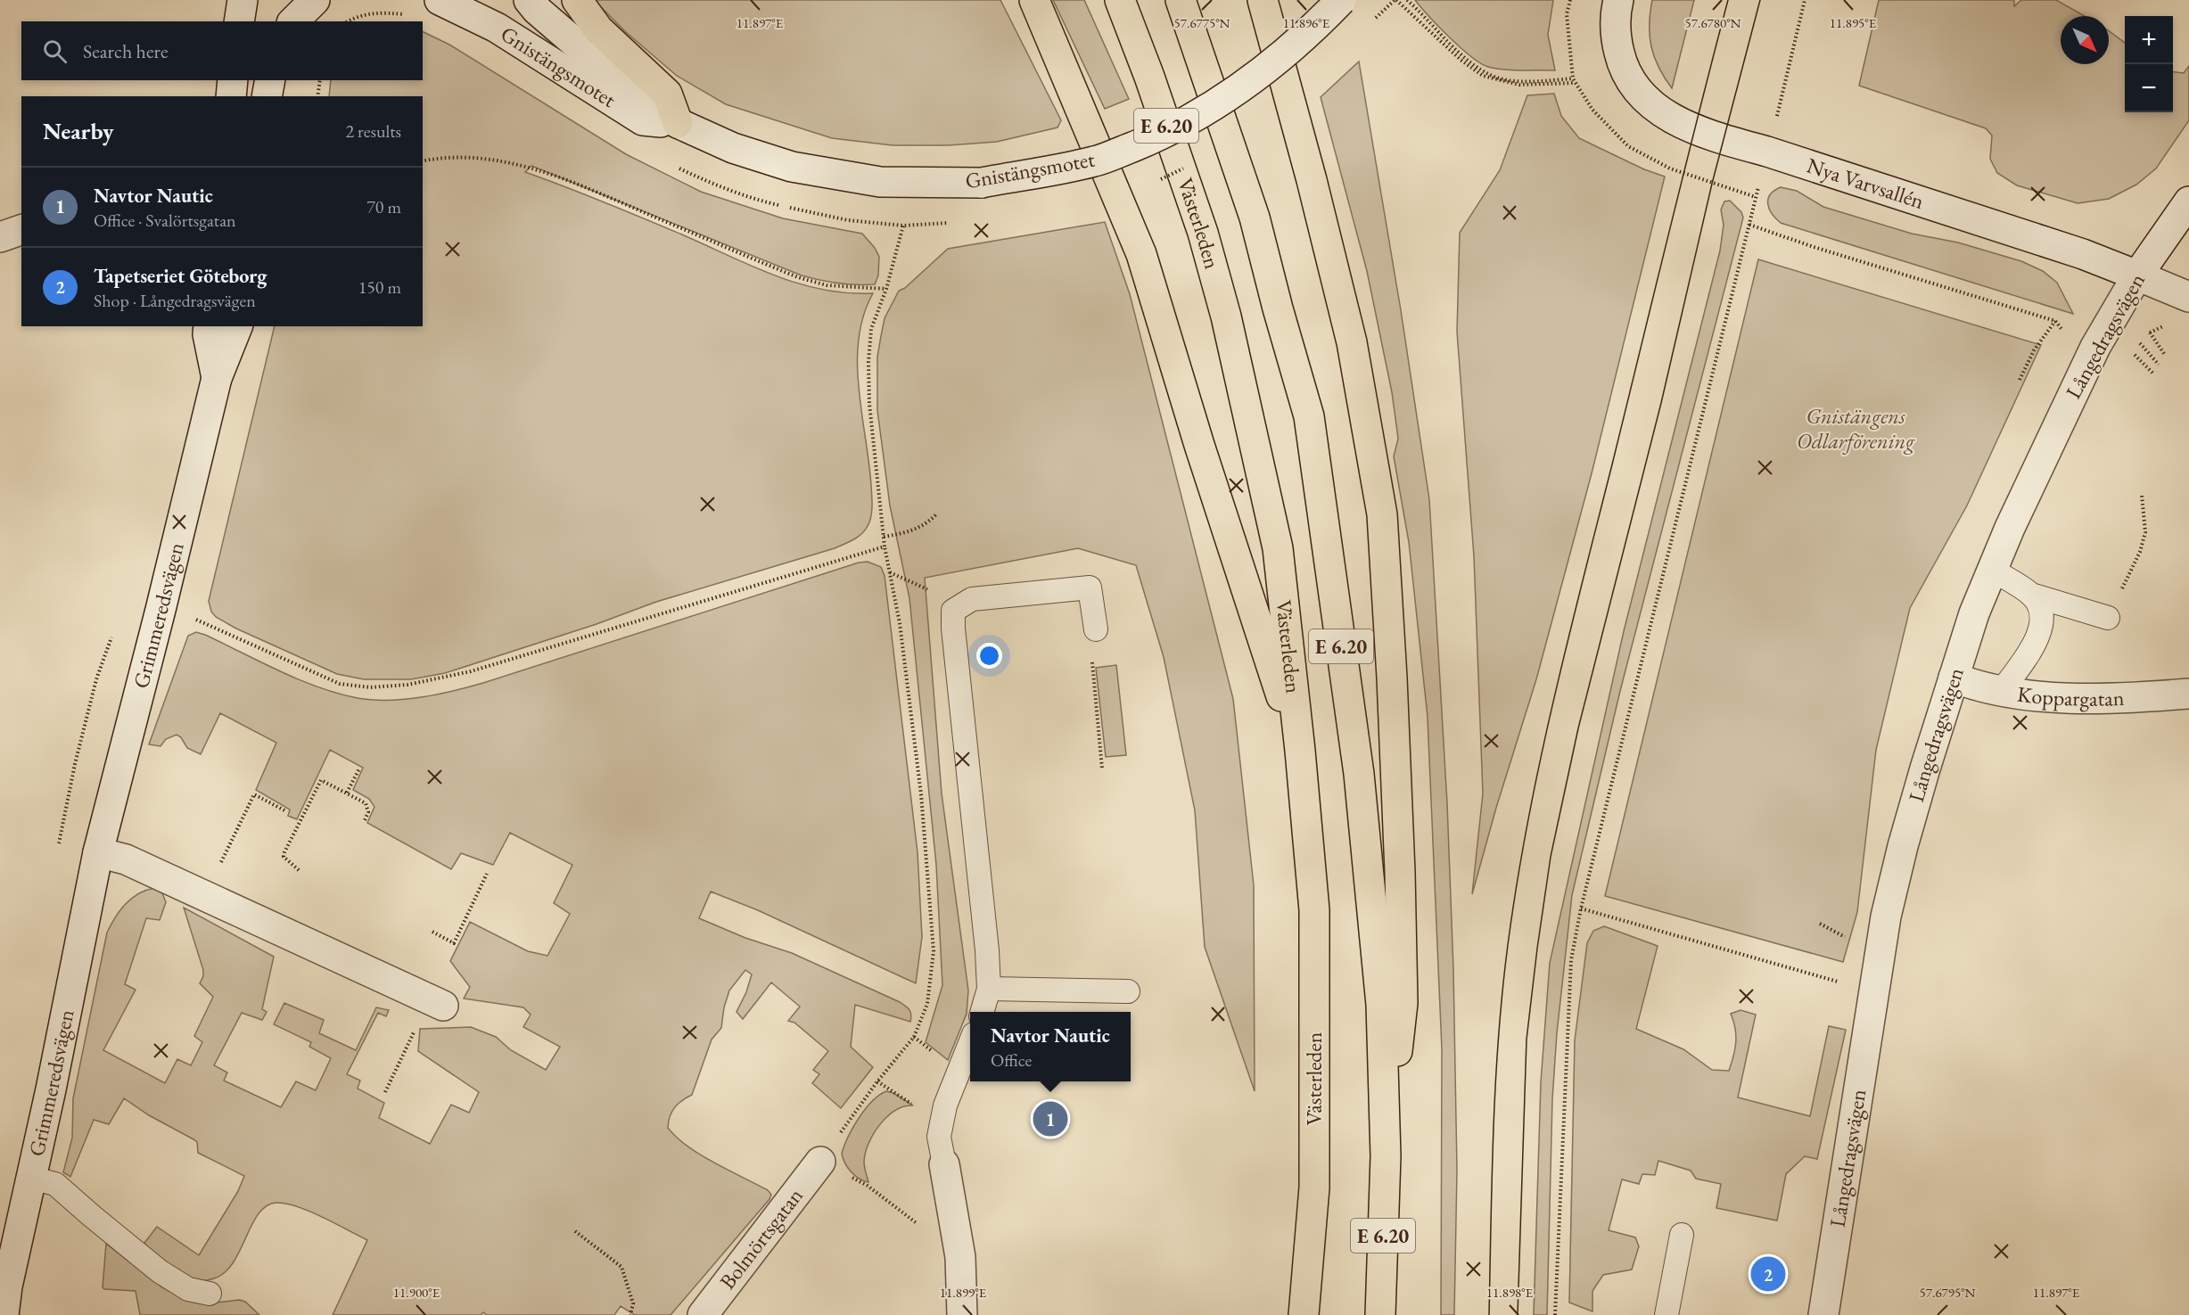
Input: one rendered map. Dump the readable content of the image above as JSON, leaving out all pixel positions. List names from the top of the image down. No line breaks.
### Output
{"streets":{"highway":["E 6.20","Västerleden"],"street":["Gnistängsmotet","Nya Varvsallén","Långedragsvägen","Grimmeredsvägen","Koppargatan","Bolmörtsgatan"]},"crossings":[["Nya Varvsallén","Långedragsvägen"],["Långedragsvägen","Koppargatan"]],"parks":["Gnistängens Odlarförening"],"north":"bottom right","page":{"map_buttons":["+","−"],"search":"Search here","heading":["Nearby","2 results"],"list":[{"mark":"1","name":"Navtor Nautic","note":"Office · Svalörtsgatan","value":"70 m"},{"mark":"2","name":"Tapetseriet Göteborg","note":"Shop · Långedragsvägen","value":"150 m"}],"popup":["Navtor Nautic","Office"],"pins":["1","2"]},"coordinates":["11.895°E","11.897°E","57.6775°N","11.896°E","57.6780°N","57.6795°N","11.900°E","11.899°E","11.898°E"]}
